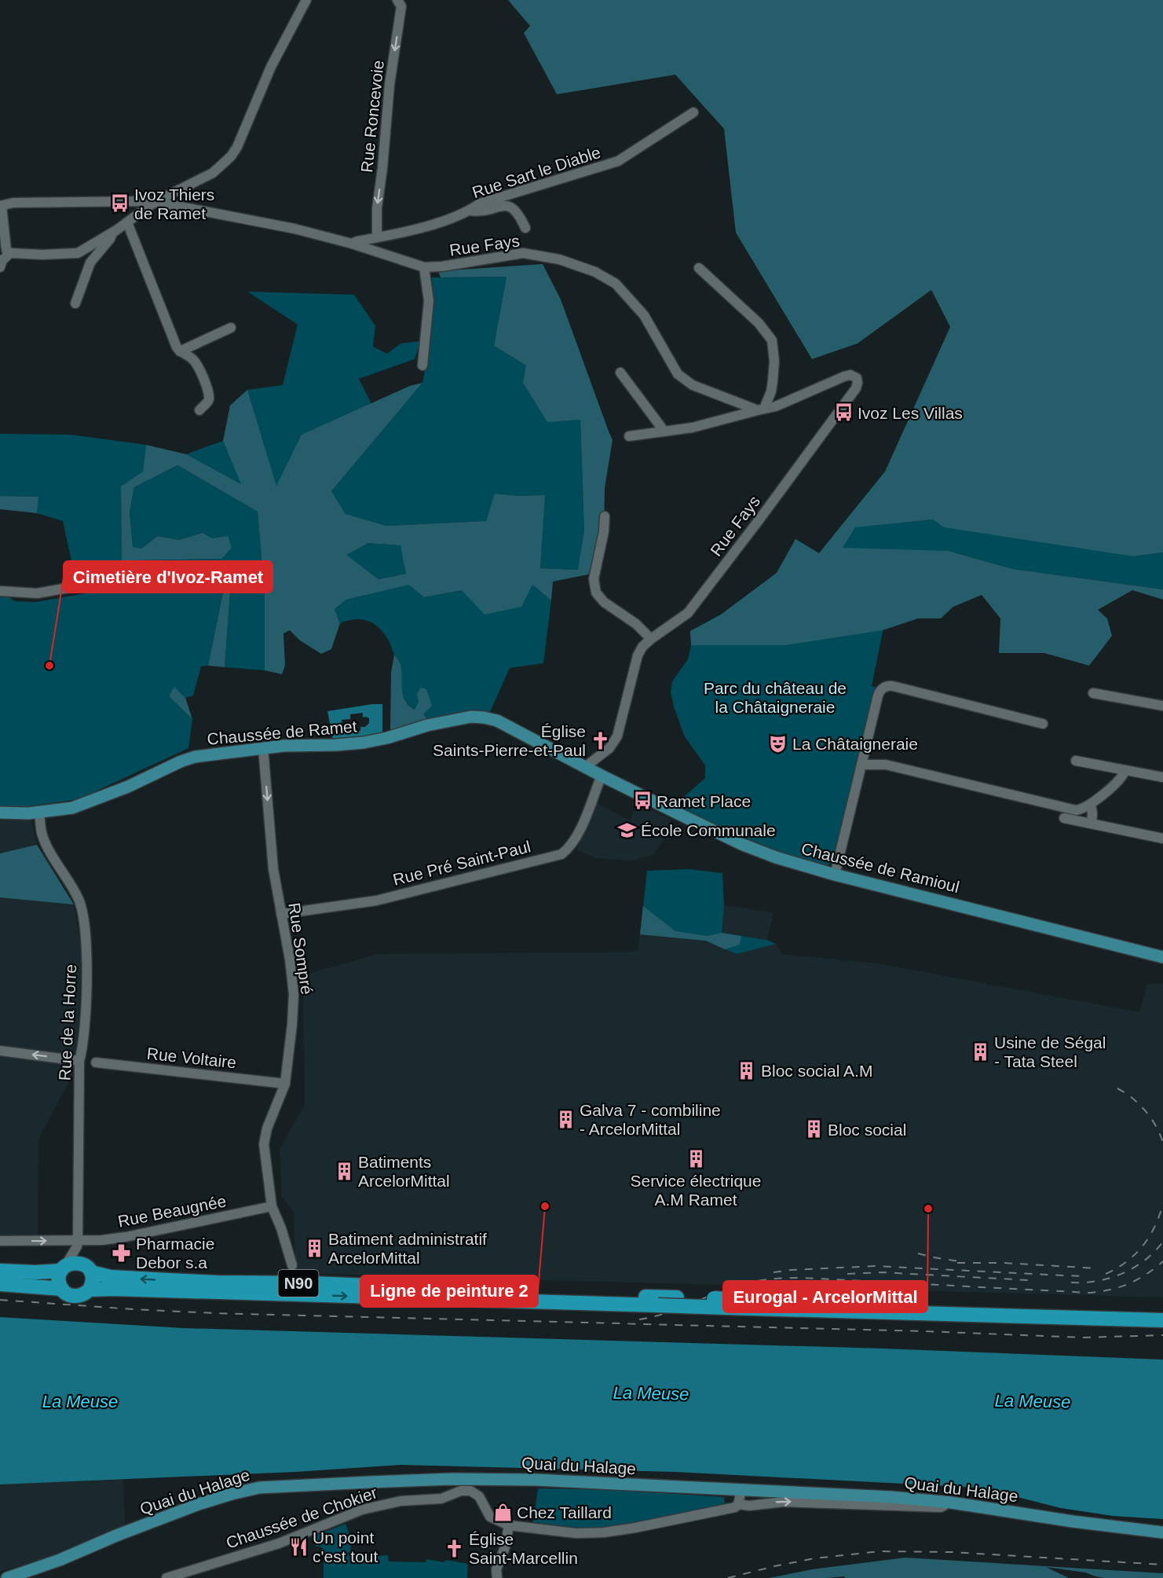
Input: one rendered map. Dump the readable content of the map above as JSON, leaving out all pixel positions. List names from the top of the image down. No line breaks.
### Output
{"streets":{"highway":["N90"],"main road":["Chaussée de Ramet","Chaussée de Ramioul","Quai du Halage"],"street":["Rue Roncevoie","Rue Sart le Diable","Rue Fays","Rue Pré Saint-Paul","Rue Sompré","Rue de la Horre","Rue Voltaire","Rue Beaugnée","Chaussée de Chokier"]},"crossings":[["Rue Roncevoie","Rue Sart le Diable"],["Rue Sart le Diable","Rue Fays"],["Rue Fays","Chaussée de Ramet"],["Chaussée de Ramet","Rue Sompré"],["Chaussée de Ramet","Rue de la Horre"],["Rue Pré Saint-Paul","Chaussée de Ramioul"],["Rue Pré Saint-Paul","Rue Sompré"],["Rue Sompré","Rue Voltaire"],["Rue Sompré","Rue Beaugnée"],["Rue de la Horre","Rue Beaugnée"],["Quai du Halage","Chaussée de Chokier"]],"one_way":["Rue Roncevoie"],"water":["La Meuse"],"parks":["Parc du château de la Châtaigneraie"],"places":{"bus stop":["Ivoz Thiers de Ramet","Ivoz Les Villas","Ramet Place"],"other":["Cimetière d'Ivoz-Ramet","Ligne de peinture 2","Eurogal - ArcelorMittal"],"church":["Église Saints-Pierre-et-Paul","Église Saint-Marcellin"],"theatre":["La Châtaigneraie"],"school or university":["École Communale"],"building":["Usine de Ségal - Tata Steel","Bloc social A.M","Galva 7 - combiline - ArcelorMittal","Bloc social","Service électrique A.M Ramet","Batiments ArcelorMittal","Batiment administratif ArcelorMittal"],"pharmacy":["Pharmacie Debor s.a"],"shop":["Chez Taillard"],"restaurant":["Un point c'est tout"]}}
